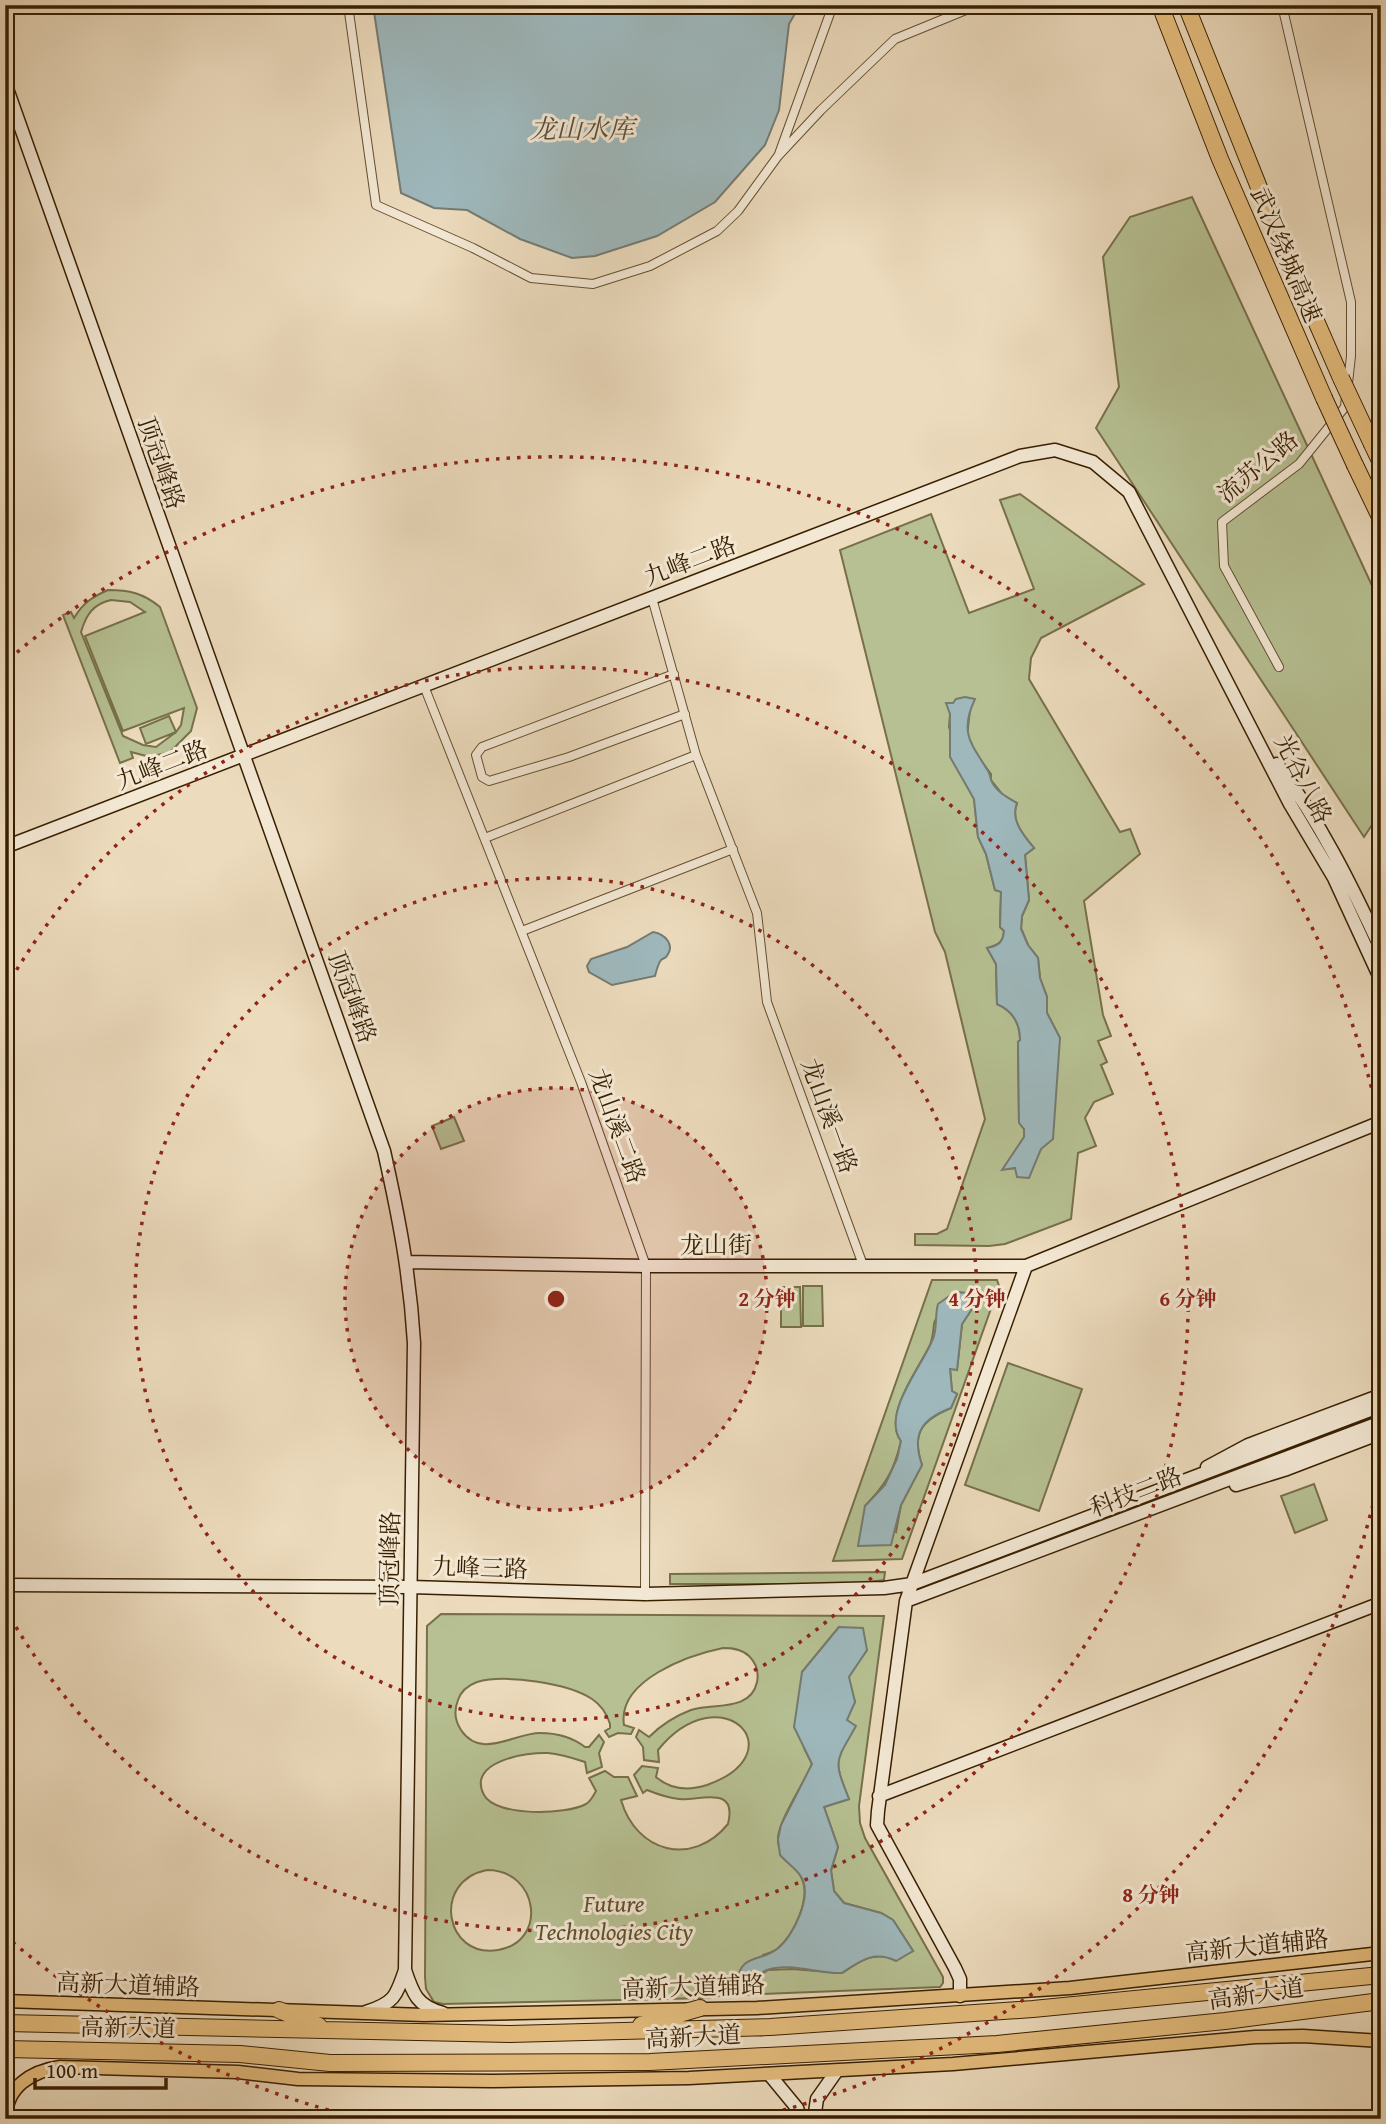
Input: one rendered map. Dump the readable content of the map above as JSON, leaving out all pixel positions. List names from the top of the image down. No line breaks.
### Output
{"streets":{"highway":["武汉绕城高速","高新大道"],"main road":["高新大道辅路"],"street":["顶冠峰路","流苏公路","九峰二路","光谷八路","龙山溪一路","龙山溪二路","龙山街","科技二路","九峰三路"]},"crossings":[["顶冠峰路","九峰二路"],["顶冠峰路","龙山街"],["顶冠峰路","九峰三路"],["九峰二路","光谷八路"],["九峰二路","龙山溪一路"],["九峰二路","龙山溪二路"],["龙山溪一路","龙山街"],["龙山溪二路","龙山街"],["龙山溪二路","九峰三路"],["科技二路","九峰三路"]],"water":["龙山水库"],"parks":["Future Technologies City"],"scale_bar":"100 m","rings":["2 分钟","4 分钟","6 分钟","8 分钟"]}
